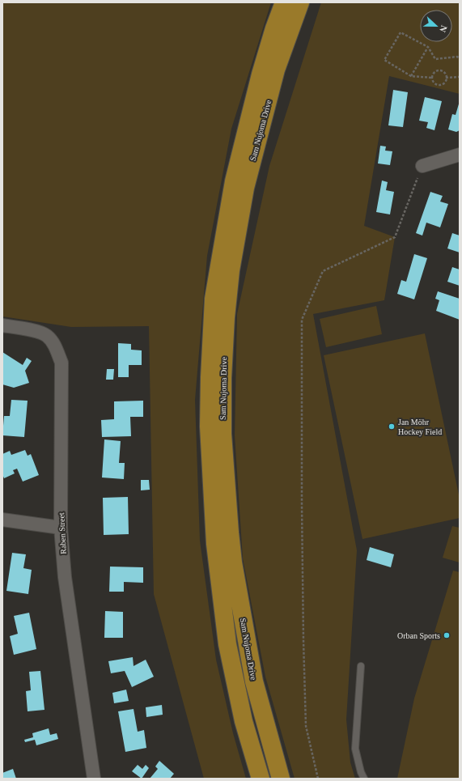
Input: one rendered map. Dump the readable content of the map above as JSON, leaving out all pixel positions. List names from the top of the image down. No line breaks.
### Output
{"streets":{"highway":["Sam Nujoma Drive"],"street":["Raben Street"]},"places":["Jan Möhr Hockey Field","Orban Sports"],"north":"right"}
